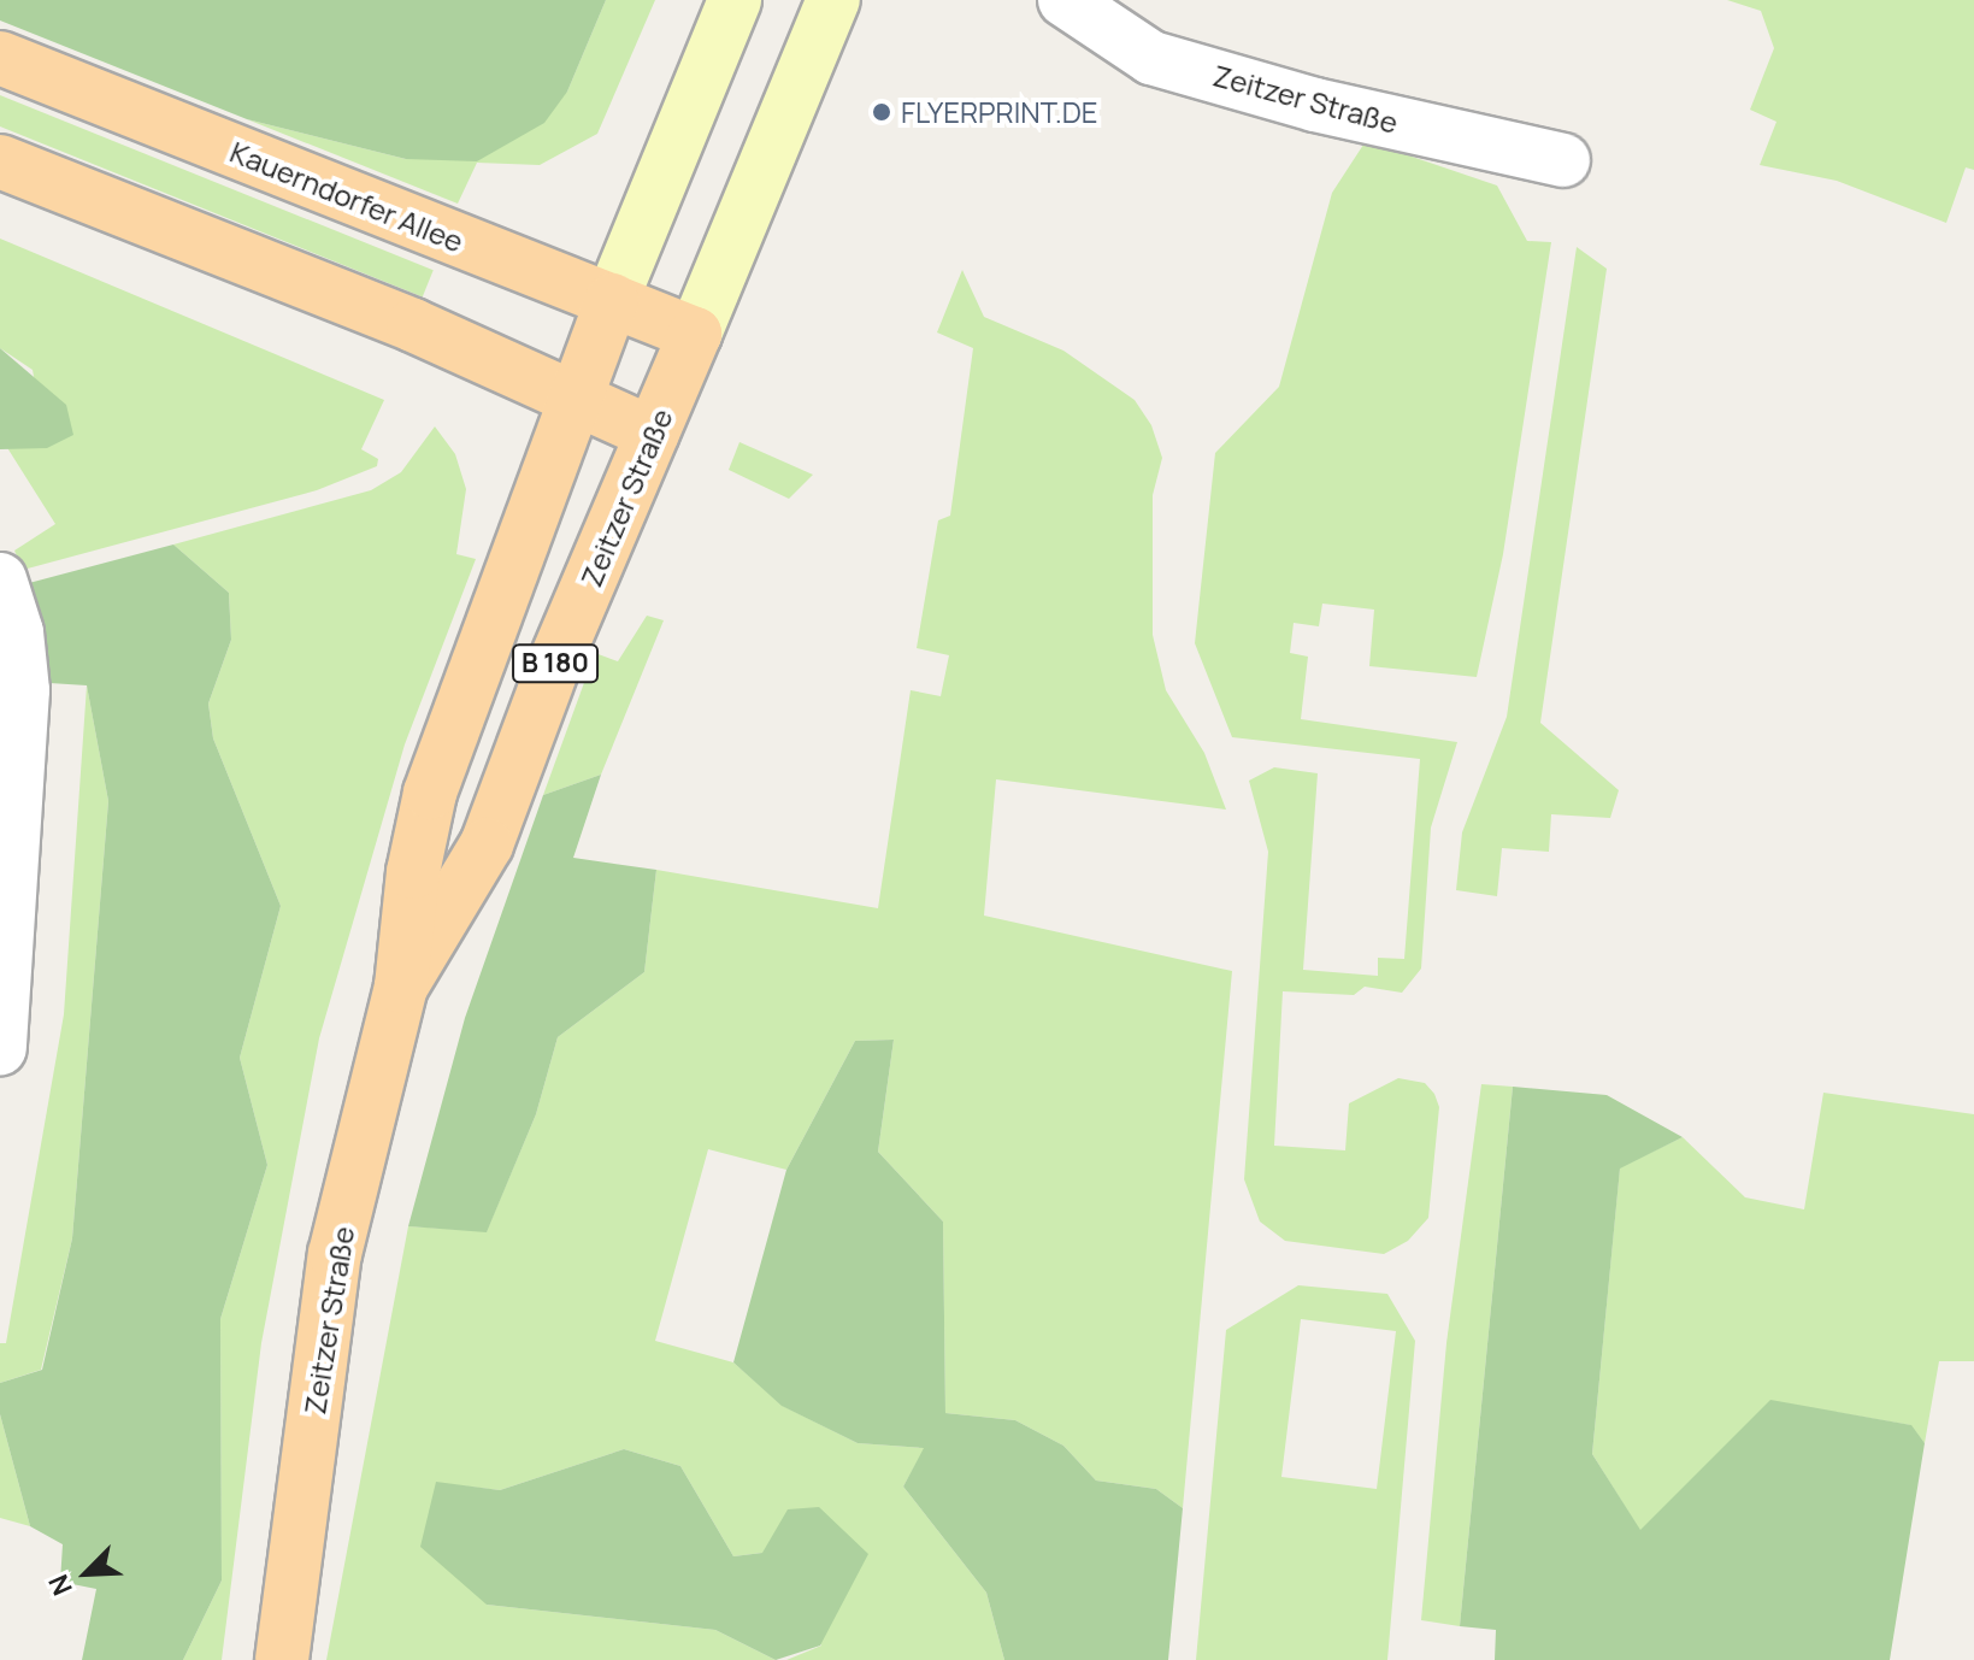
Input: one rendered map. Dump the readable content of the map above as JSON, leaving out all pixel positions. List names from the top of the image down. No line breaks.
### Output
{"streets":{"main road":["Zeitzer Straße","Kauerndorfer Allee","B 180"]},"crossings":[["Zeitzer Straße","Kauerndorfer Allee"]],"places":["FLYERPRINT.DE"],"north":"bottom left"}
